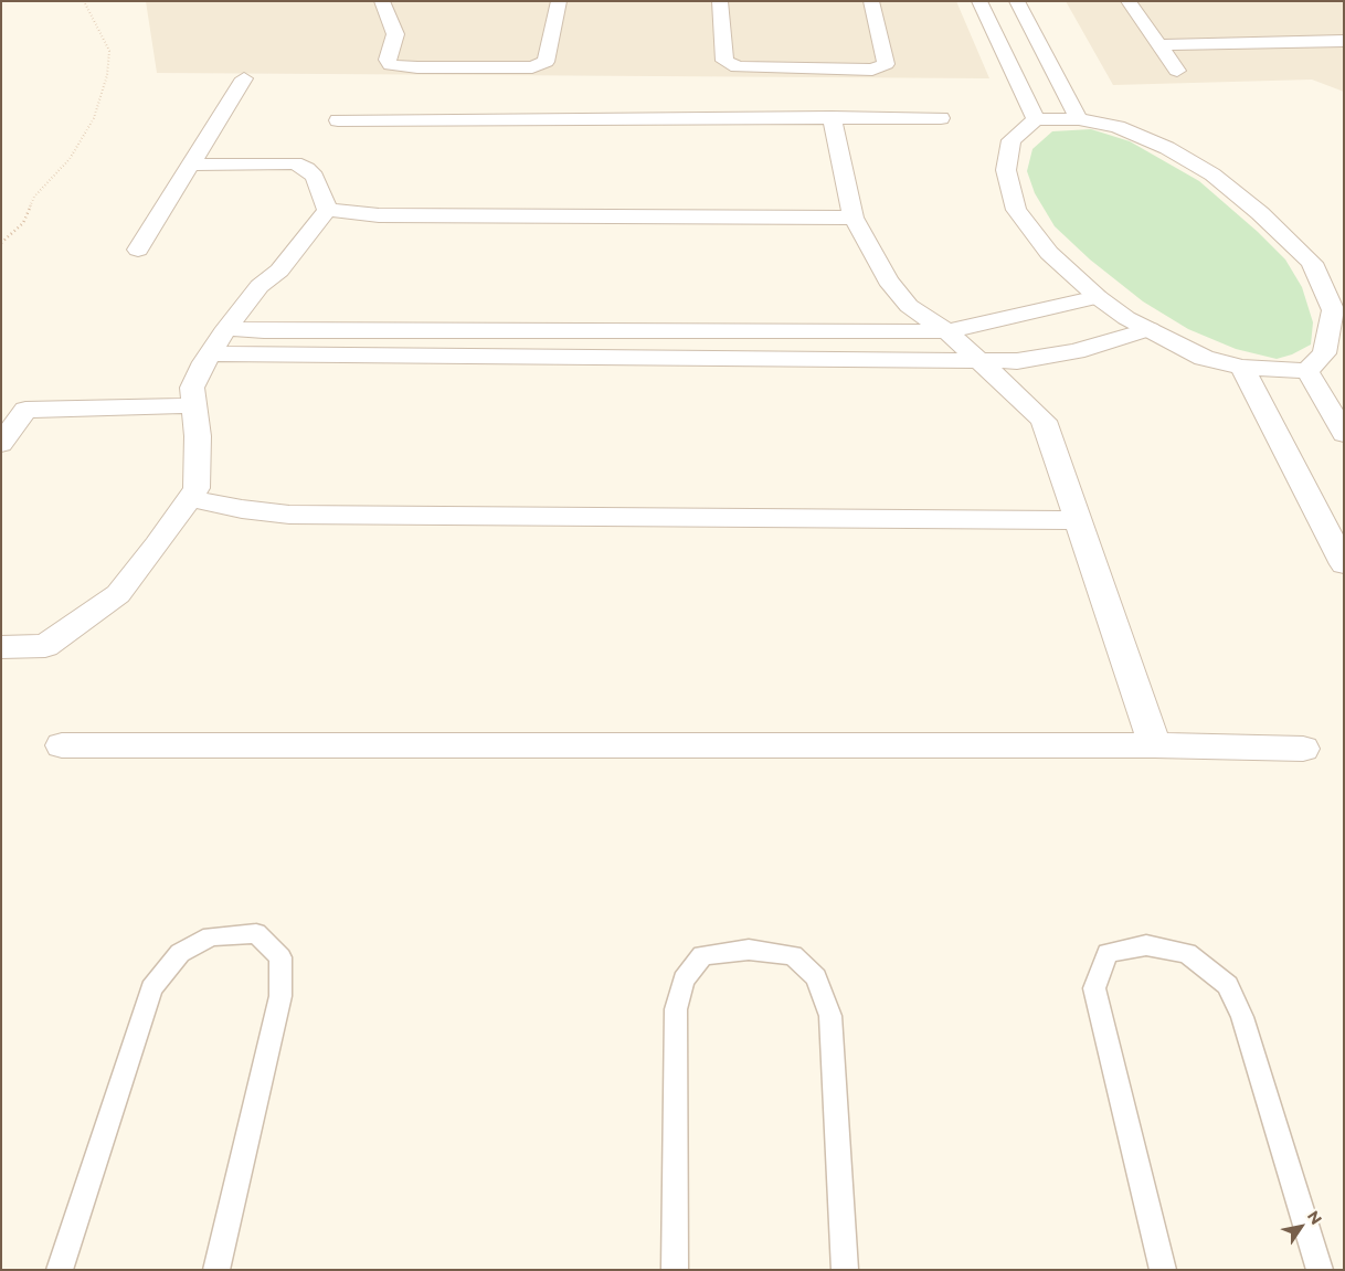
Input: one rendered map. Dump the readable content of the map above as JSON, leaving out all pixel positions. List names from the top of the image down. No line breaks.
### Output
{"north":"top right"}
